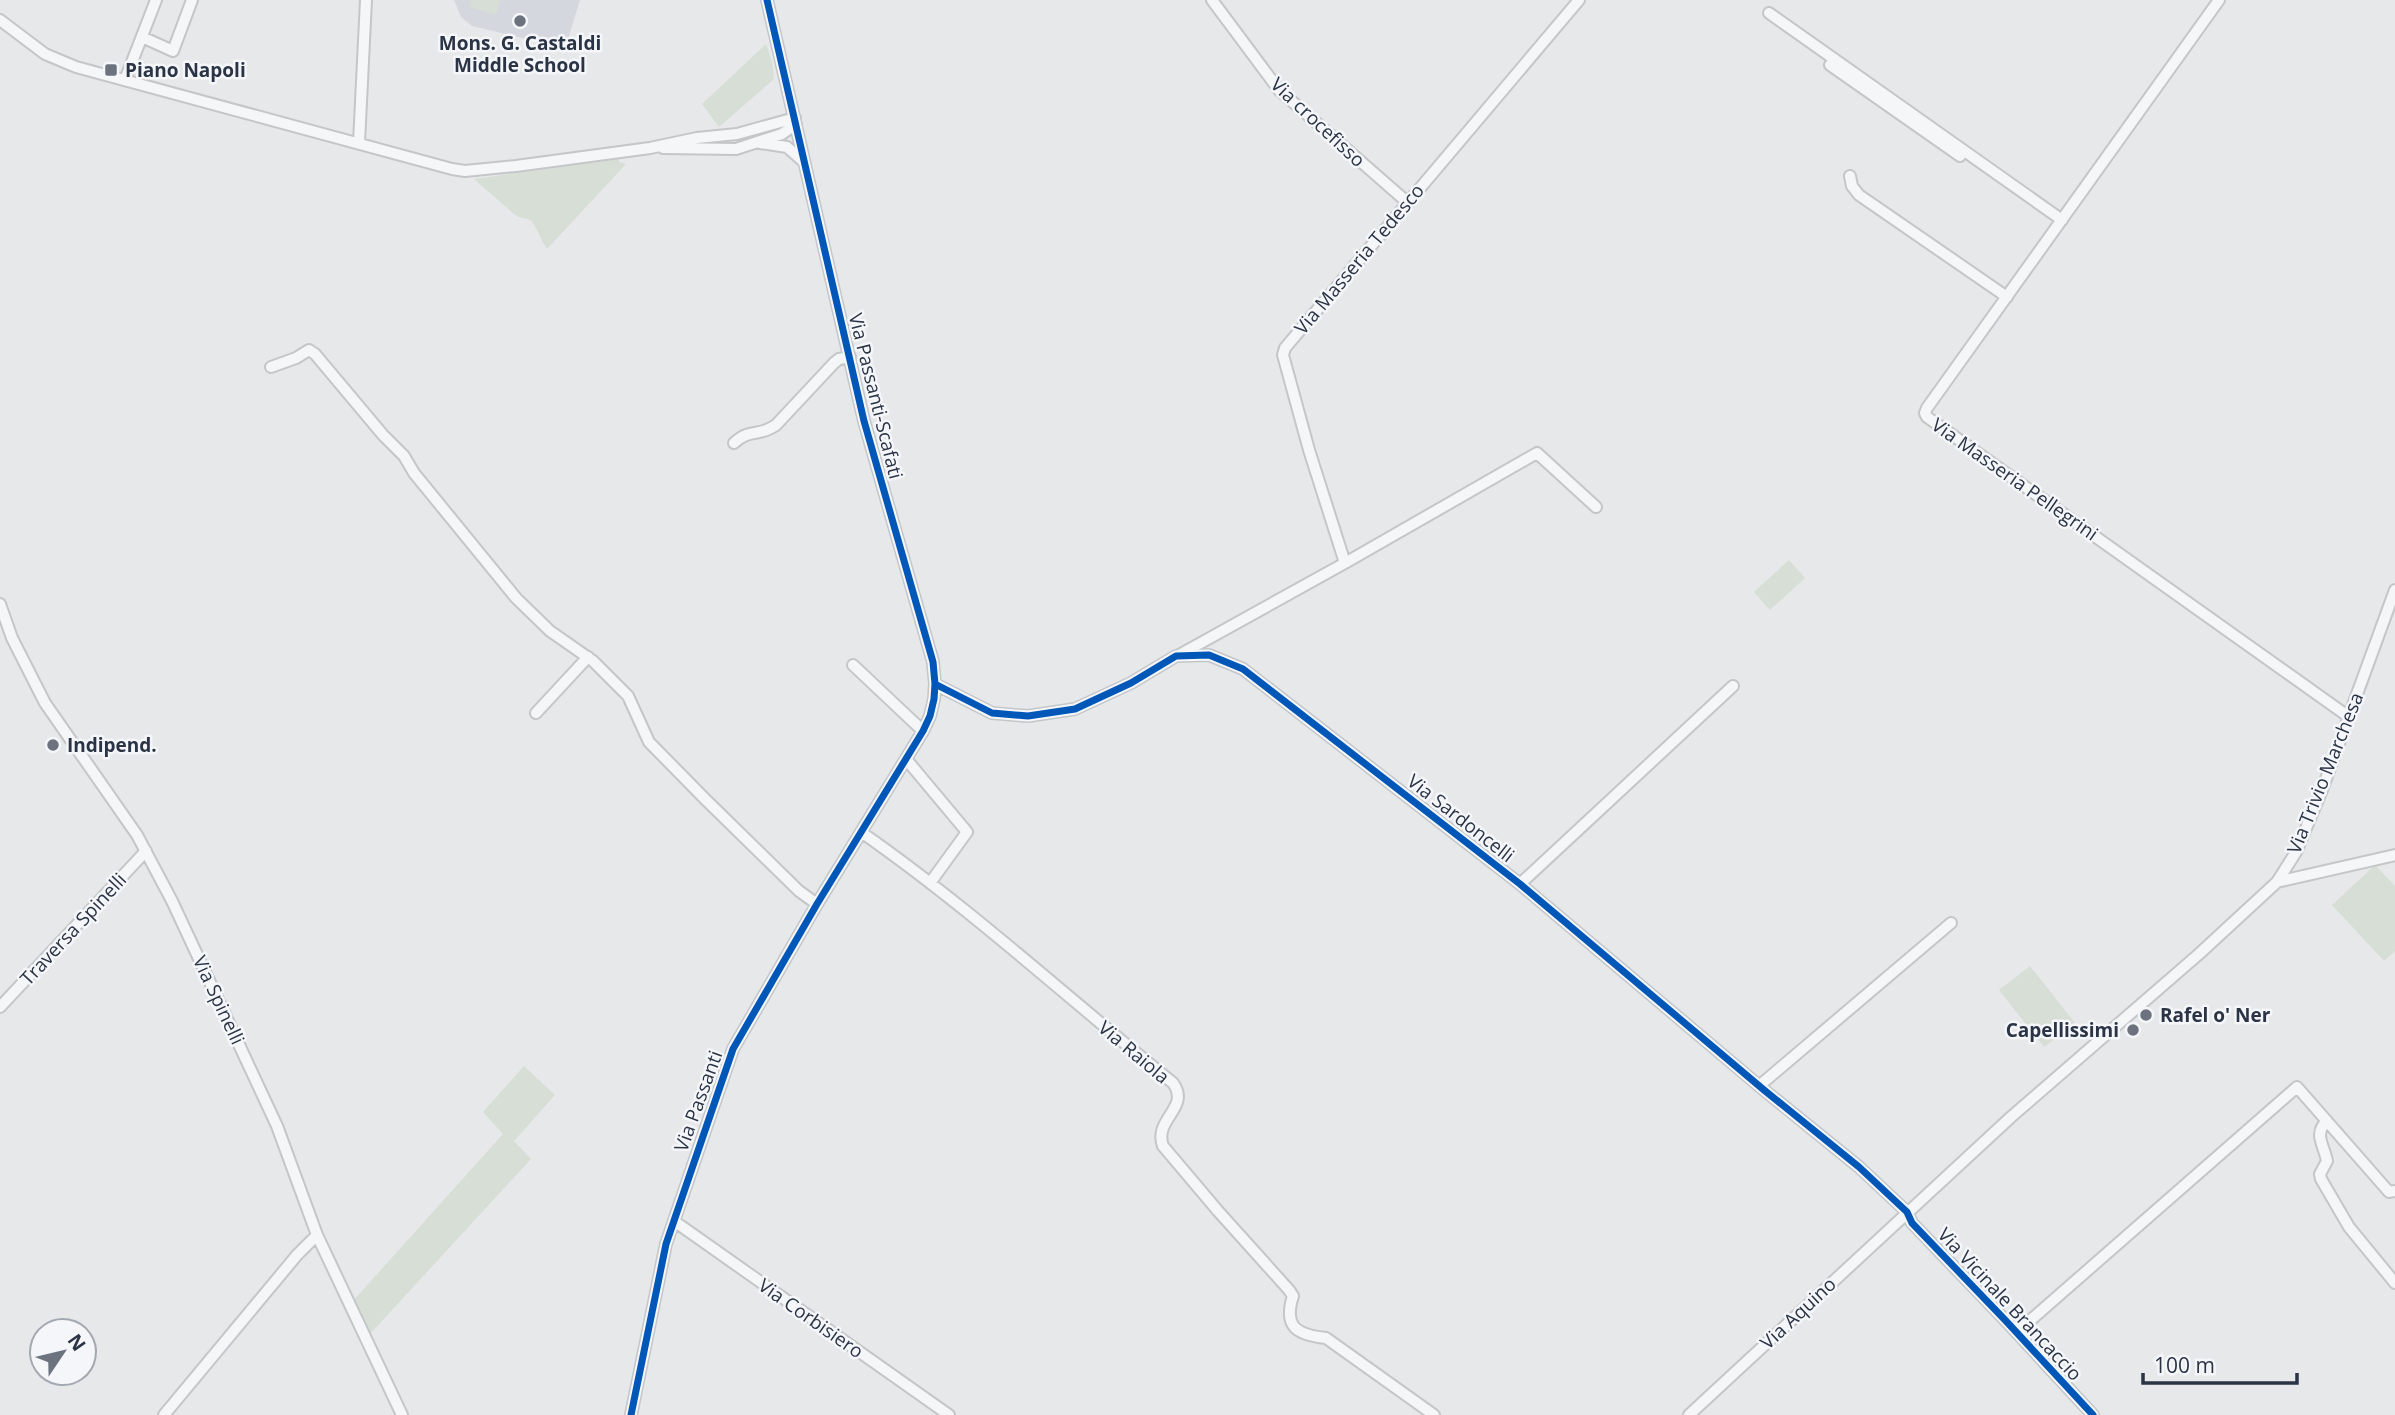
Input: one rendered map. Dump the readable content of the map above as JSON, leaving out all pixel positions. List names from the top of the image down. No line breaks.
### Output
{"streets":{"street":["Via crocefisso","Via Masseria Tedesco","Via Passanti-Scafati","Via Masseria Pellegrini","Via Trivio Marchesa","Via Sardoncelli","Traversa Spinelli","Via Spinelli","Via Raiola","Via Passanti","Via Vicinale Brancaccio","Via Aquino","Via Corbisiero"]},"crossings":[["Via crocefisso","Via Masseria Tedesco"],["Via Passanti-Scafati","Via Passanti"],["Via Masseria Pellegrini","Via Trivio Marchesa"],["Via Trivio Marchesa","Via Sardoncelli"],["Via Trivio Marchesa","Via Vicinale Brancaccio"],["Via Trivio Marchesa","Via Aquino"],["Via Sardoncelli","Via Vicinale Brancaccio"],["Via Sardoncelli","Via Aquino"],["Traversa Spinelli","Via Spinelli"],["Via Raiola","Via Passanti"],["Via Passanti","Via Corbisiero"],["Via Vicinale Brancaccio","Via Aquino"]],"places":{"other":["Mons. G. Castaldi Middle School","Indipend.","Rafel o' Ner","Capellissimi"],"transit":["Piano Napoli"]},"scale_bar":"100 m","north":"top right"}
